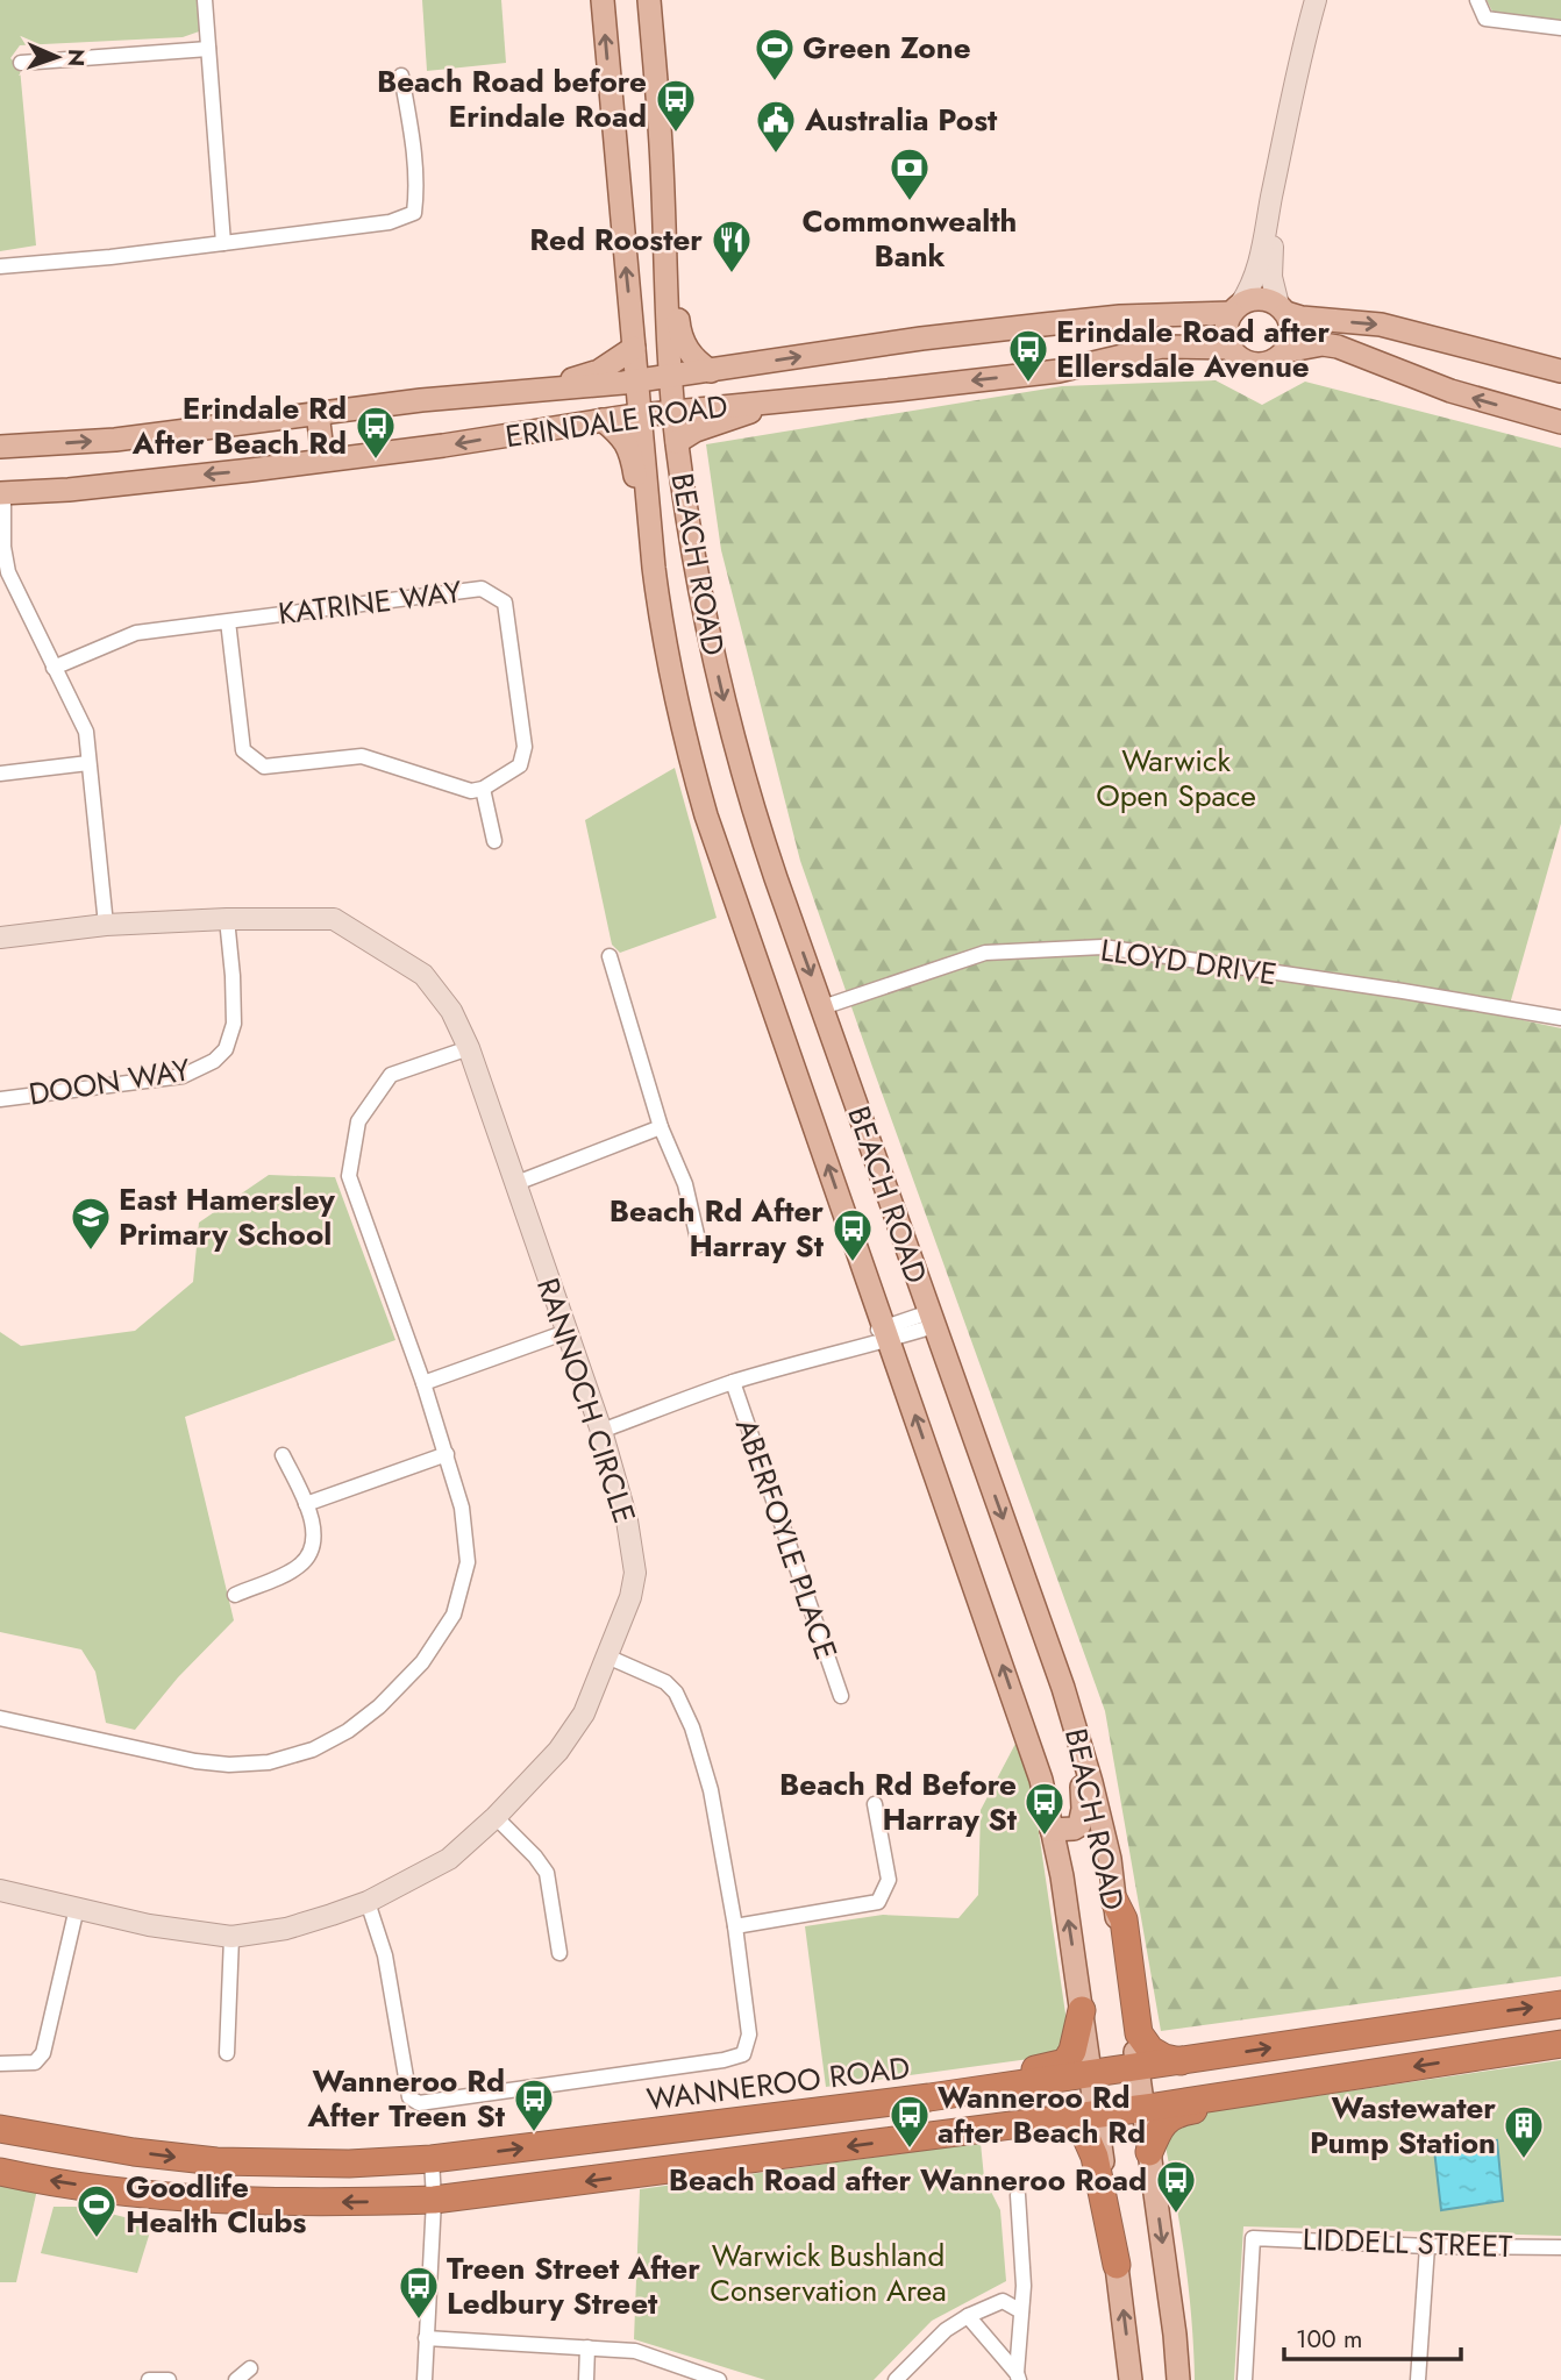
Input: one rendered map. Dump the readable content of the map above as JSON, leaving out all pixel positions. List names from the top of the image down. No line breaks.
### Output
{"streets":{"highway":["WANNEROO ROAD"],"main road":["ERINDALE ROAD","BEACH ROAD"],"street":["KATRINE WAY","LLOYD DRIVE","DOON WAY","RANNOCH CIRCLE","ABERFOYLE PLACE","LIDDELL STREET"]},"crossings":[["ERINDALE ROAD","BEACH ROAD"],["BEACH ROAD","LLOYD DRIVE"],["BEACH ROAD","WANNEROO ROAD"],["DOON WAY","RANNOCH CIRCLE"]],"parks":["Warwick Open Space","Warwick Bushland Conservation Area"],"places":{"sports":["Green Zone","Goodlife Health Clubs"],"bus stop":["Beach Road before Erindale Road","Erindale Road after Ellersdale Avenue","Erindale Rd After Beach Rd","Beach Rd After Harray St","Beach Rd Before Harray St","Wanneroo Rd After Treen St","Wanneroo Rd after Beach Rd","Beach Road after Wanneroo Road","Treen Street After Ledbury Street"],"public building":["Australia Post"],"bank":["Commonwealth Bank"],"restaurant":["Red Rooster"],"school or university":["East Hamersley Primary School"],"building":["Wastewater Pump Station"]},"scale_bar":"100 m","north":"right"}
